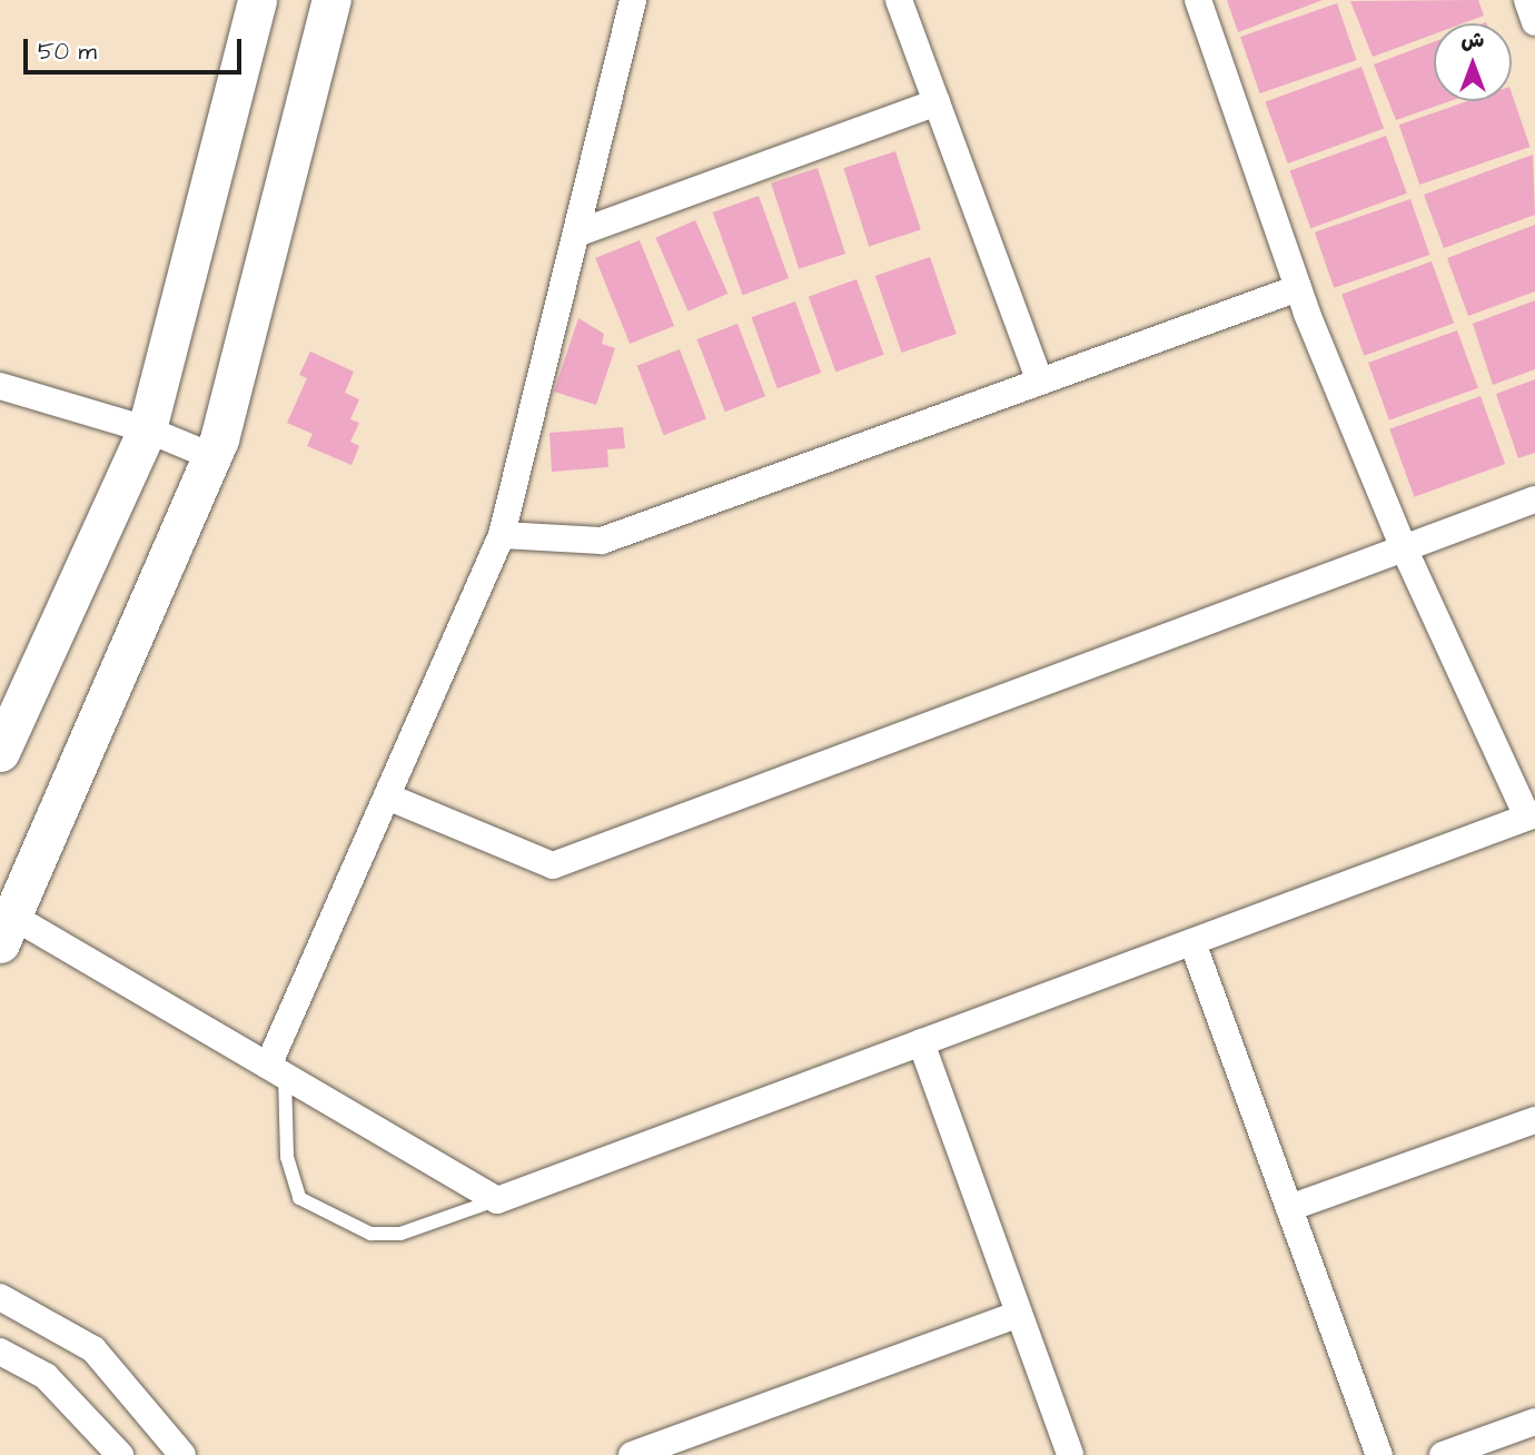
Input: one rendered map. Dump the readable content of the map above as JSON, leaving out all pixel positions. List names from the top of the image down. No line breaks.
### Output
{"scale_bar":"50 m","north":"top"}
